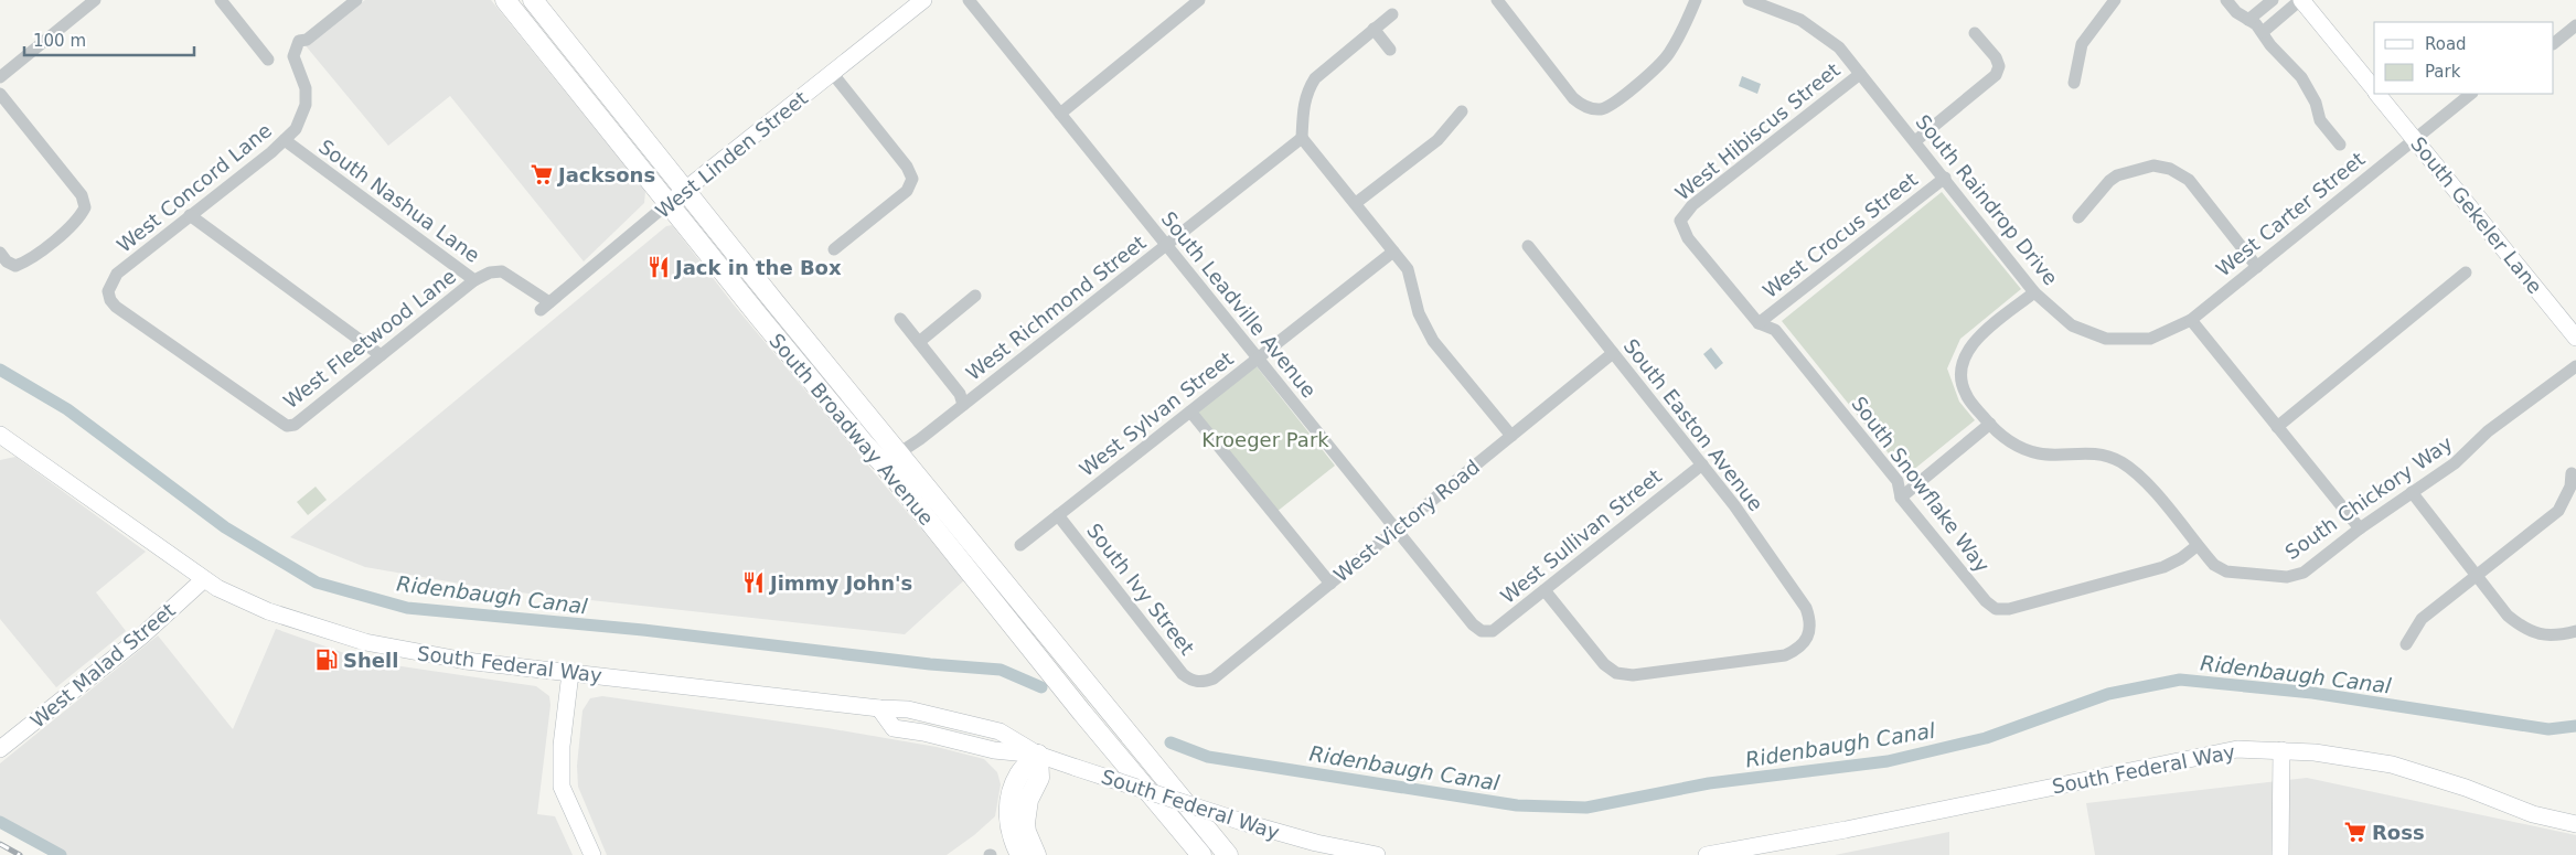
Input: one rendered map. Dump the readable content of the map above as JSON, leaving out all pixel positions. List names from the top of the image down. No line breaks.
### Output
{"streets":{"main road":["West Linden Street","South Gekeler Lane","South Broadway Avenue","South Federal Way","West Malad Street"],"street":["West Hibiscus Street","West Concord Lane","South Raindrop Drive","South Nashua Lane","West Carter Street","West Crocus Street","South Leadville Avenue","West Richmond Street","West Fleetwood Lane","West Sylvan Street","South Easton Avenue","South Snowflake Way","South Chickory Way","West Victory Road","West Sullivan Street","South Ivy Street"]},"crossings":[["West Hibiscus Street","South Raindrop Drive"],["West Hibiscus Street","South Snowflake Way"],["West Linden Street","South Nashua Lane"],["West Linden Street","South Broadway Avenue"],["West Concord Lane","South Nashua Lane"],["West Concord Lane","West Fleetwood Lane"],["South Raindrop Drive","West Carter Street"],["South Raindrop Drive","West Crocus Street"],["South Raindrop Drive","South Chickory Way"],["South Nashua Lane","West Fleetwood Lane"],["West Carter Street","South Gekeler Lane"],["West Crocus Street","South Snowflake Way"],["South Leadville Avenue","West Richmond Street"],["South Leadville Avenue","West Sylvan Street"],["South Leadville Avenue","West Victory Road"],["South Leadville Avenue","West Sullivan Street"],["West Richmond Street","South Broadway Avenue"],["West Sylvan Street","South Ivy Street"],["South Easton Avenue","West Victory Road"],["South Easton Avenue","West Sullivan Street"],["South Snowflake Way","South Chickory Way"],["West Victory Road","South Ivy Street"],["South Federal Way","West Malad Street"]],"water":["Ridenbaugh Canal"],"parks":["Kroeger Park"],"places":{"supermarket":["Jacksons","Ross"],"restaurant":["Jack in the Box","Jimmy John's"],"fuel station":["Shell"]},"legend":["Road","Park"],"scale_bar":"100 m"}
